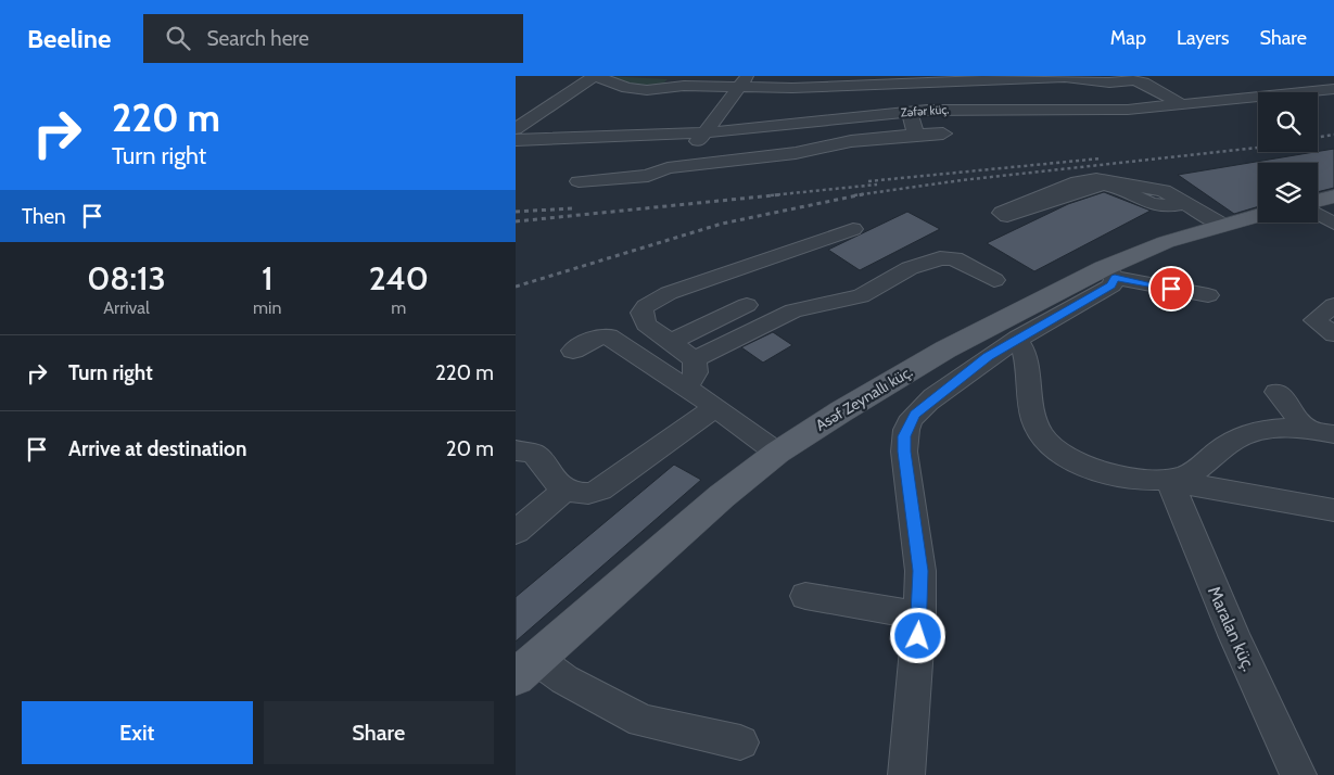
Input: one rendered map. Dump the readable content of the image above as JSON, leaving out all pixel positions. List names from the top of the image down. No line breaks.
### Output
{"streets":{"main road":["Asəf Zeynallı küç."],"street":["Zəfər küç.","Maralan küç."]},"page":{"header":"Beeline","search":"Search here","nav":["Map","Layers","Share"],"turn":["220 m","Turn right"],"then":"Then","eta":["08:13","Arrival","1","min","240","m"],"list":[{"name":"Turn right","value":"220 m"},{"name":"Arrive at destination","value":"20 m"}],"buttons":["Exit","Share"]}}
